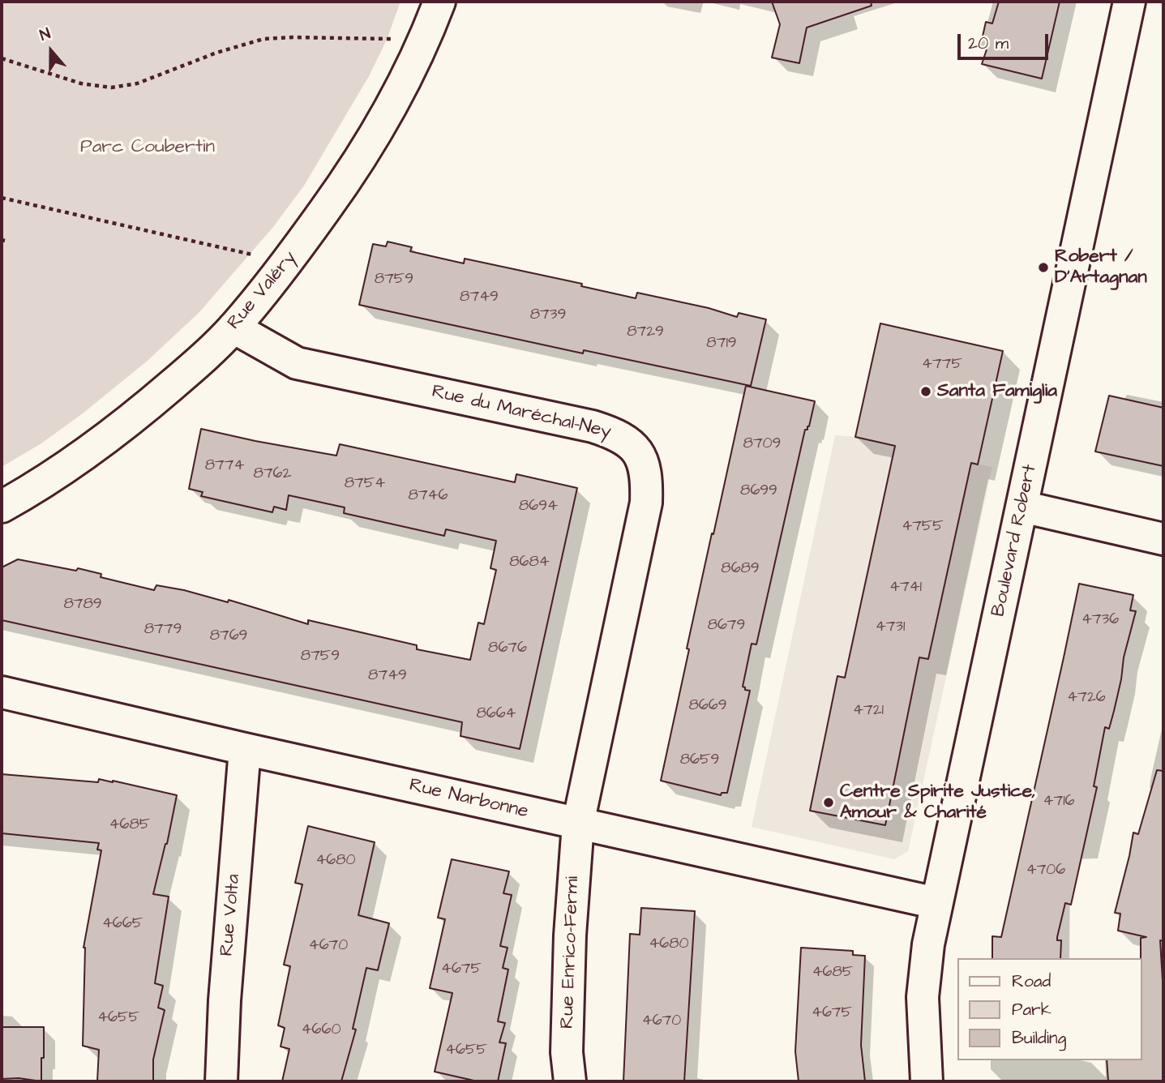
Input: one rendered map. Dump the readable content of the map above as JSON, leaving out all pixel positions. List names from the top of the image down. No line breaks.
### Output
{"streets":{"street":["Rue Valéry","Rue du Maréchal-Ney","Boulevard Robert","Rue Narbonne","Rue Volta","Rue Enrico-Fermi"]},"crossings":[["Rue Valéry","Rue du Maréchal-Ney"],["Rue du Maréchal-Ney","Rue Narbonne"],["Rue du Maréchal-Ney","Rue Enrico-Fermi"],["Boulevard Robert","Rue Narbonne"],["Rue Narbonne","Rue Volta"],["Rue Narbonne","Rue Enrico-Fermi"]],"parks":["Parc Coubertin"],"places":["Robert / D'Artagnan","Santa Famiglia","Centre Spirite Justice, Amour & Charité"],"house_numbers":["8759","8749","8739","8729","8719","4775","8709","8774","8762","8754","8699","8746","8694","4755","8684","8689","4741","8789","4736","8679","4731","8779","8769","8676","8759","8749","4726","8669","4721","8664","8659","4716","4685","4680","4706","4665","4680","4670","4675","4685","4675","4655","4670","4660","4655"],"legend":["Road","Park","Building"],"scale_bar":"20 m","north":"top"}
